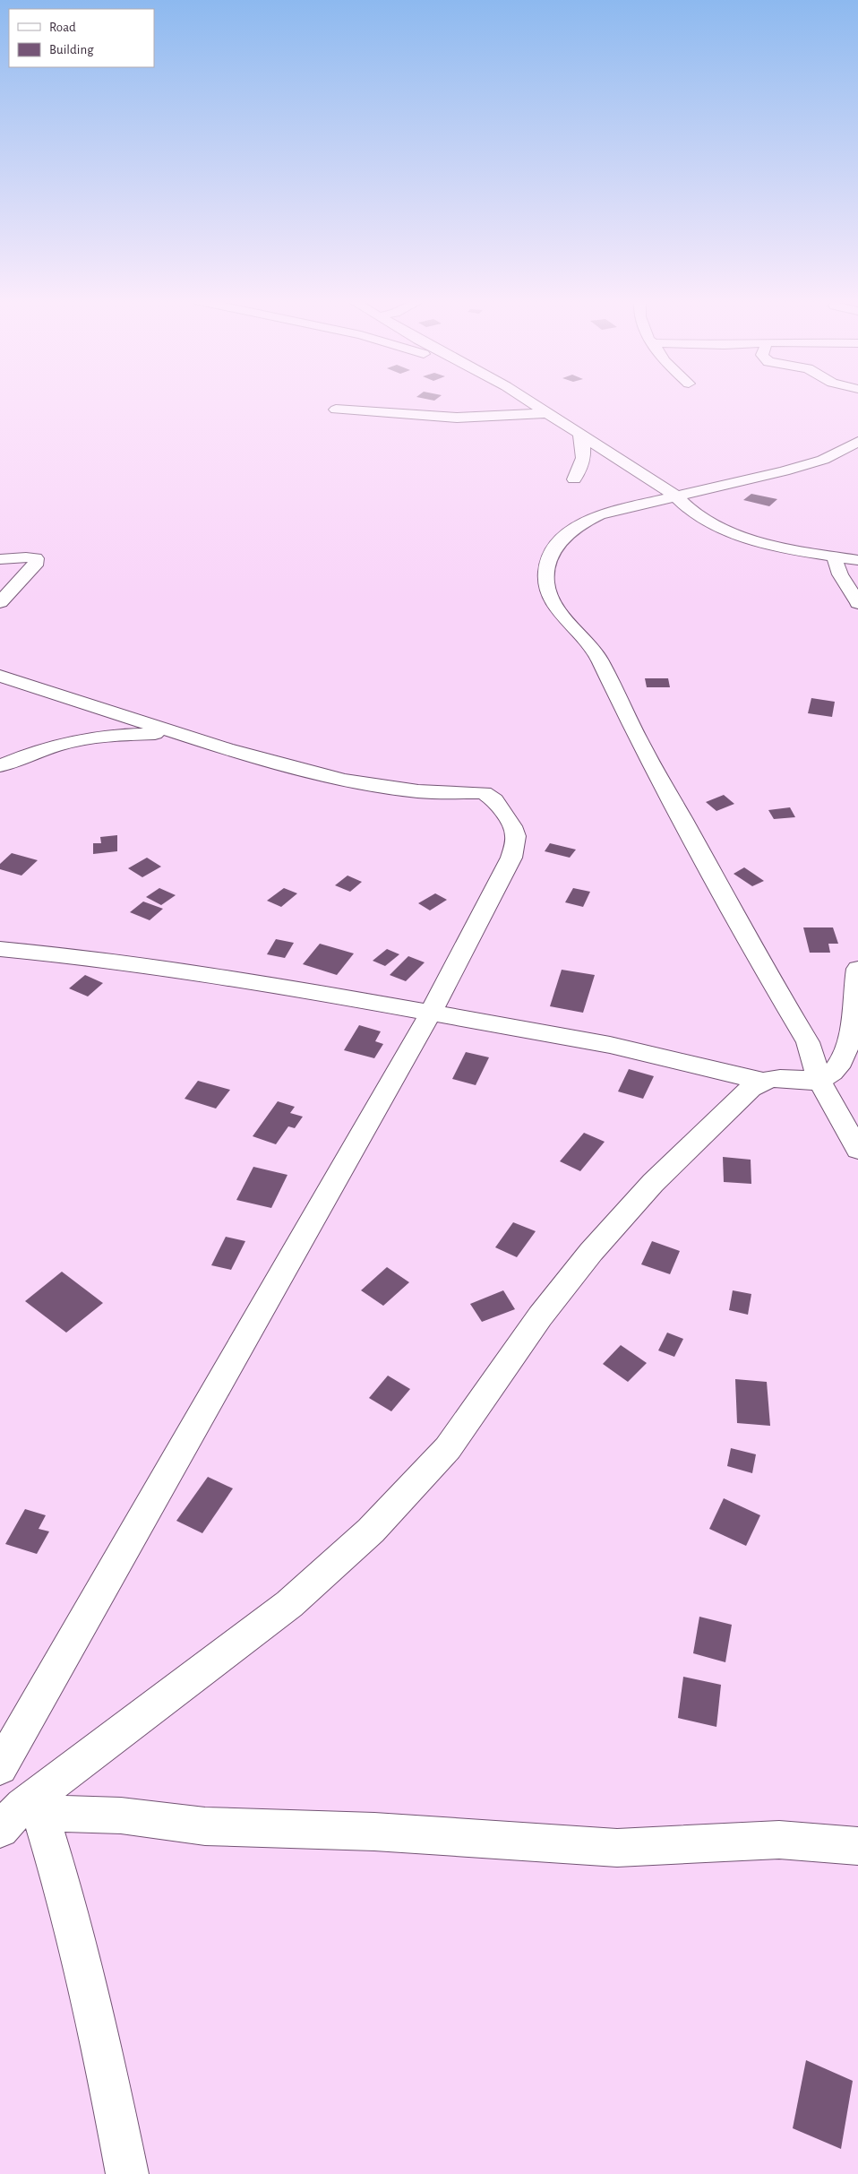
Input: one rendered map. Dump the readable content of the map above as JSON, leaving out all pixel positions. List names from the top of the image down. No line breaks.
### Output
{"legend":["Road","Building"]}
